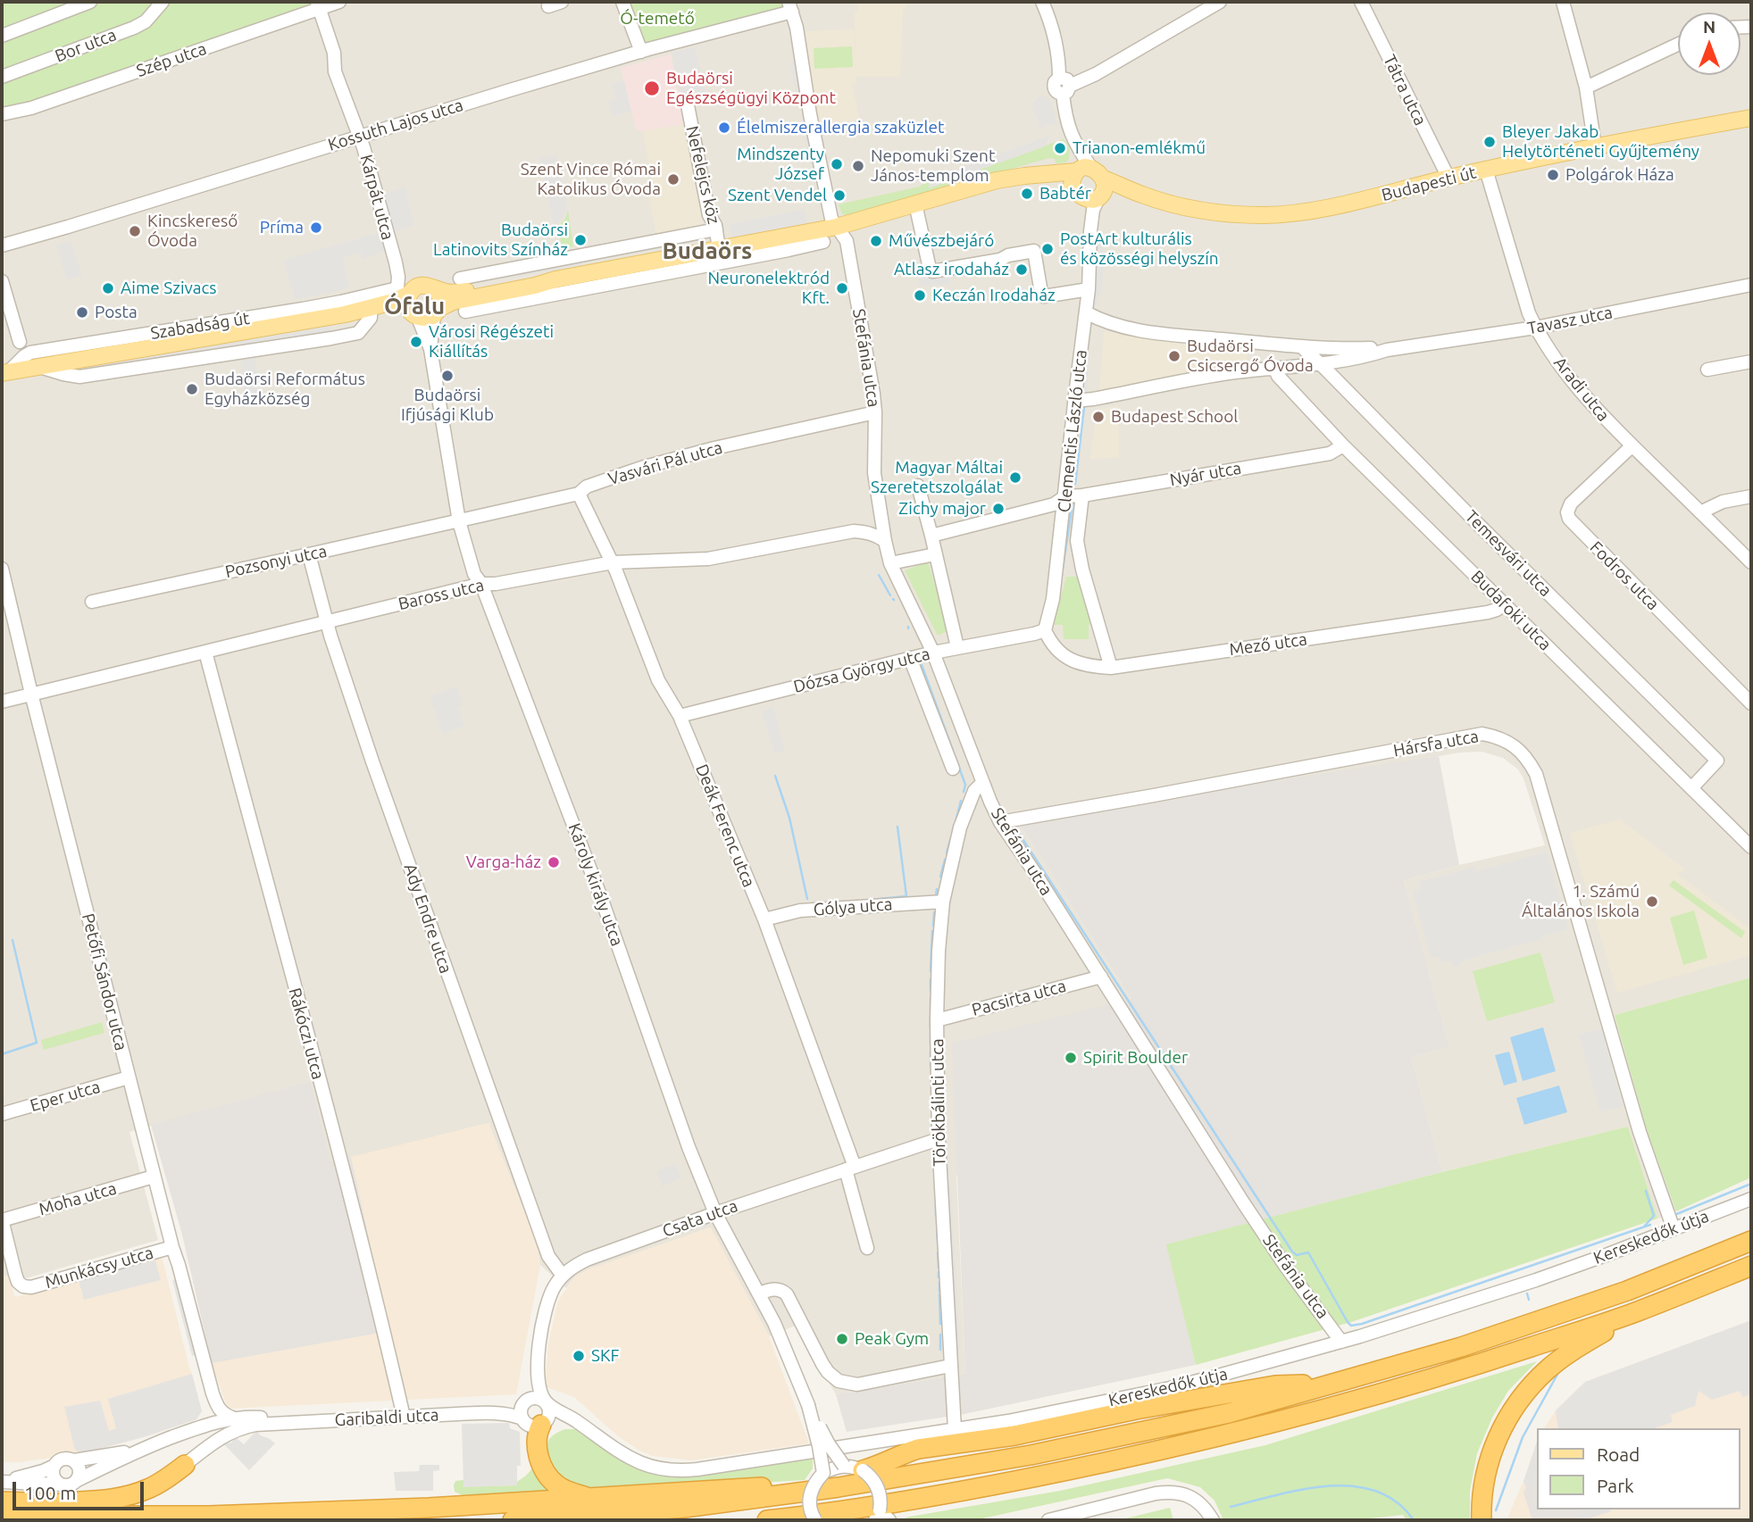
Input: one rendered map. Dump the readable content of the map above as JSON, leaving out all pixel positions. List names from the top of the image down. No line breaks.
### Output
{"streets":{"main road":["Budapesti út","Szabadság út"],"street":["Bor utca","Szép utca","Tátra utca","Kossuth Lajos utca","Nefelejcs köz","Kárpát utca","Tavasz utca","Stefánia utca","Aradi utca","Clementis László utca","Vasvári Pál utca","Nyár utca","Temesvári utca","Pozsonyi utca","Fodros utca","Baross utca","Budafoki utca","Mező utca","Dózsa György utca","Hársfa utca","Deák Ferenc utca","Károly király utca","Gólya utca","Ady Endre utca","Petőfi Sándor utca","Pacsirta utca","Rákóczi utca","Eper utca","Törökbálinti utca","Moha utca","Csata utca","Kereskedők útja","Munkácsy utca","Garibaldi utca"]},"crossings":[["Szép utca","Kárpát utca"],["Tátra utca","Budapesti út"],["Kossuth Lajos utca","Kárpát utca"],["Kossuth Lajos utca","Stefánia utca"],["Nefelejcs köz","Szabadság út"],["Budapesti út","Szabadság út"],["Budapesti út","Aradi utca"],["Budapesti út","Clementis László utca"],["Kárpát utca","Szabadság út"],["Tavasz utca","Aradi utca"],["Tavasz utca","Clementis László utca"],["Tavasz utca","Temesvári utca"],["Tavasz utca","Budafoki utca"],["Szabadság út","Stefánia utca"],["Szabadság út","Károly király utca"],["Stefánia utca","Vasvári Pál utca"],["Stefánia utca","Baross utca"],["Stefánia utca","Dózsa György utca"],["Stefánia utca","Hársfa utca"],["Stefánia utca","Pacsirta utca"],["Stefánia utca","Törökbálinti utca"],["Stefánia utca","Kereskedők útja"],["Aradi utca","Fodros utca"],["Clementis László utca","Nyár utca"],["Clementis László utca","Mező utca"],["Clementis László utca","Dózsa György utca"],["Vasvári Pál utca","Pozsonyi utca"],["Vasvári Pál utca","Deák Ferenc utca"],["Vasvári Pál utca","Károly király utca"],["Nyár utca","Budafoki utca"],["Temesvári utca","Budafoki utca"],["Pozsonyi utca","Károly király utca"],["Pozsonyi utca","Ady Endre utca"],["Baross utca","Deák Ferenc utca"],["Baross utca","Károly király utca"],["Baross utca","Ady Endre utca"],["Baross utca","Petőfi Sándor utca"],["Baross utca","Rákóczi utca"],["Budafoki utca","Mező utca"],["Mező utca","Dózsa György utca"],["Dózsa György utca","Deák Ferenc utca"],["Hársfa utca","Kereskedők útja"],["Deák Ferenc utca","Gólya utca"],["Deák Ferenc utca","Csata utca"],["Károly király utca","Csata utca"],["Gólya utca","Törökbálinti utca"],["Ady Endre utca","Csata utca"],["Petőfi Sándor utca","Eper utca"],["Petőfi Sándor utca","Moha utca"],["Petőfi Sándor utca","Munkácsy utca"],["Petőfi Sándor utca","Garibaldi utca"],["Pacsirta utca","Törökbálinti utca"],["Rákóczi utca","Garibaldi utca"],["Törökbálinti utca","Csata utca"],["Törökbálinti utca","Kereskedők útja"],["Moha utca","Munkácsy utca"],["Csata utca","Kereskedők útja"],["Csata utca","Garibaldi utca"],["Kereskedők útja","Garibaldi utca"]],"districts":["Budaörs","Ófalu"],"parks":["Ó-temető"],"places":["Budaörsi Egészségügyi Központ","Élelmiszerallergia szaküzlet","Bleyer Jakab Helytörténeti Gyűjtemény","Trianon-emlékmű","Mindszenty József","Nepomuki Szent János-templom","Polgárok Háza","Szent Vince Római Katolikus Óvoda","Babtér","Szent Vendel","Príma","Kincskereső Óvoda","Budaörsi Latinovits Színház","Művészbejáró","PostArt kulturális és közösségi helyszín","Atlasz irodaház","Aime Szivacs","Neuronelektród Kft.","Keczán Irodaház","Posta","Városi Régészeti Kiállítás","Budaörsi Csicsergő Óvoda","Budaörsi Ifjúsági Klub","Budaörsi Református Egyházközség","Budapest School","Magyar Máltai Szeretetszolgálat","Zichy major","Varga-ház","1. Számú Általános Iskola","Spirit Boulder","Peak Gym","SKF"],"legend":["Road","Park"],"scale_bar":"100 m","north":"top"}
